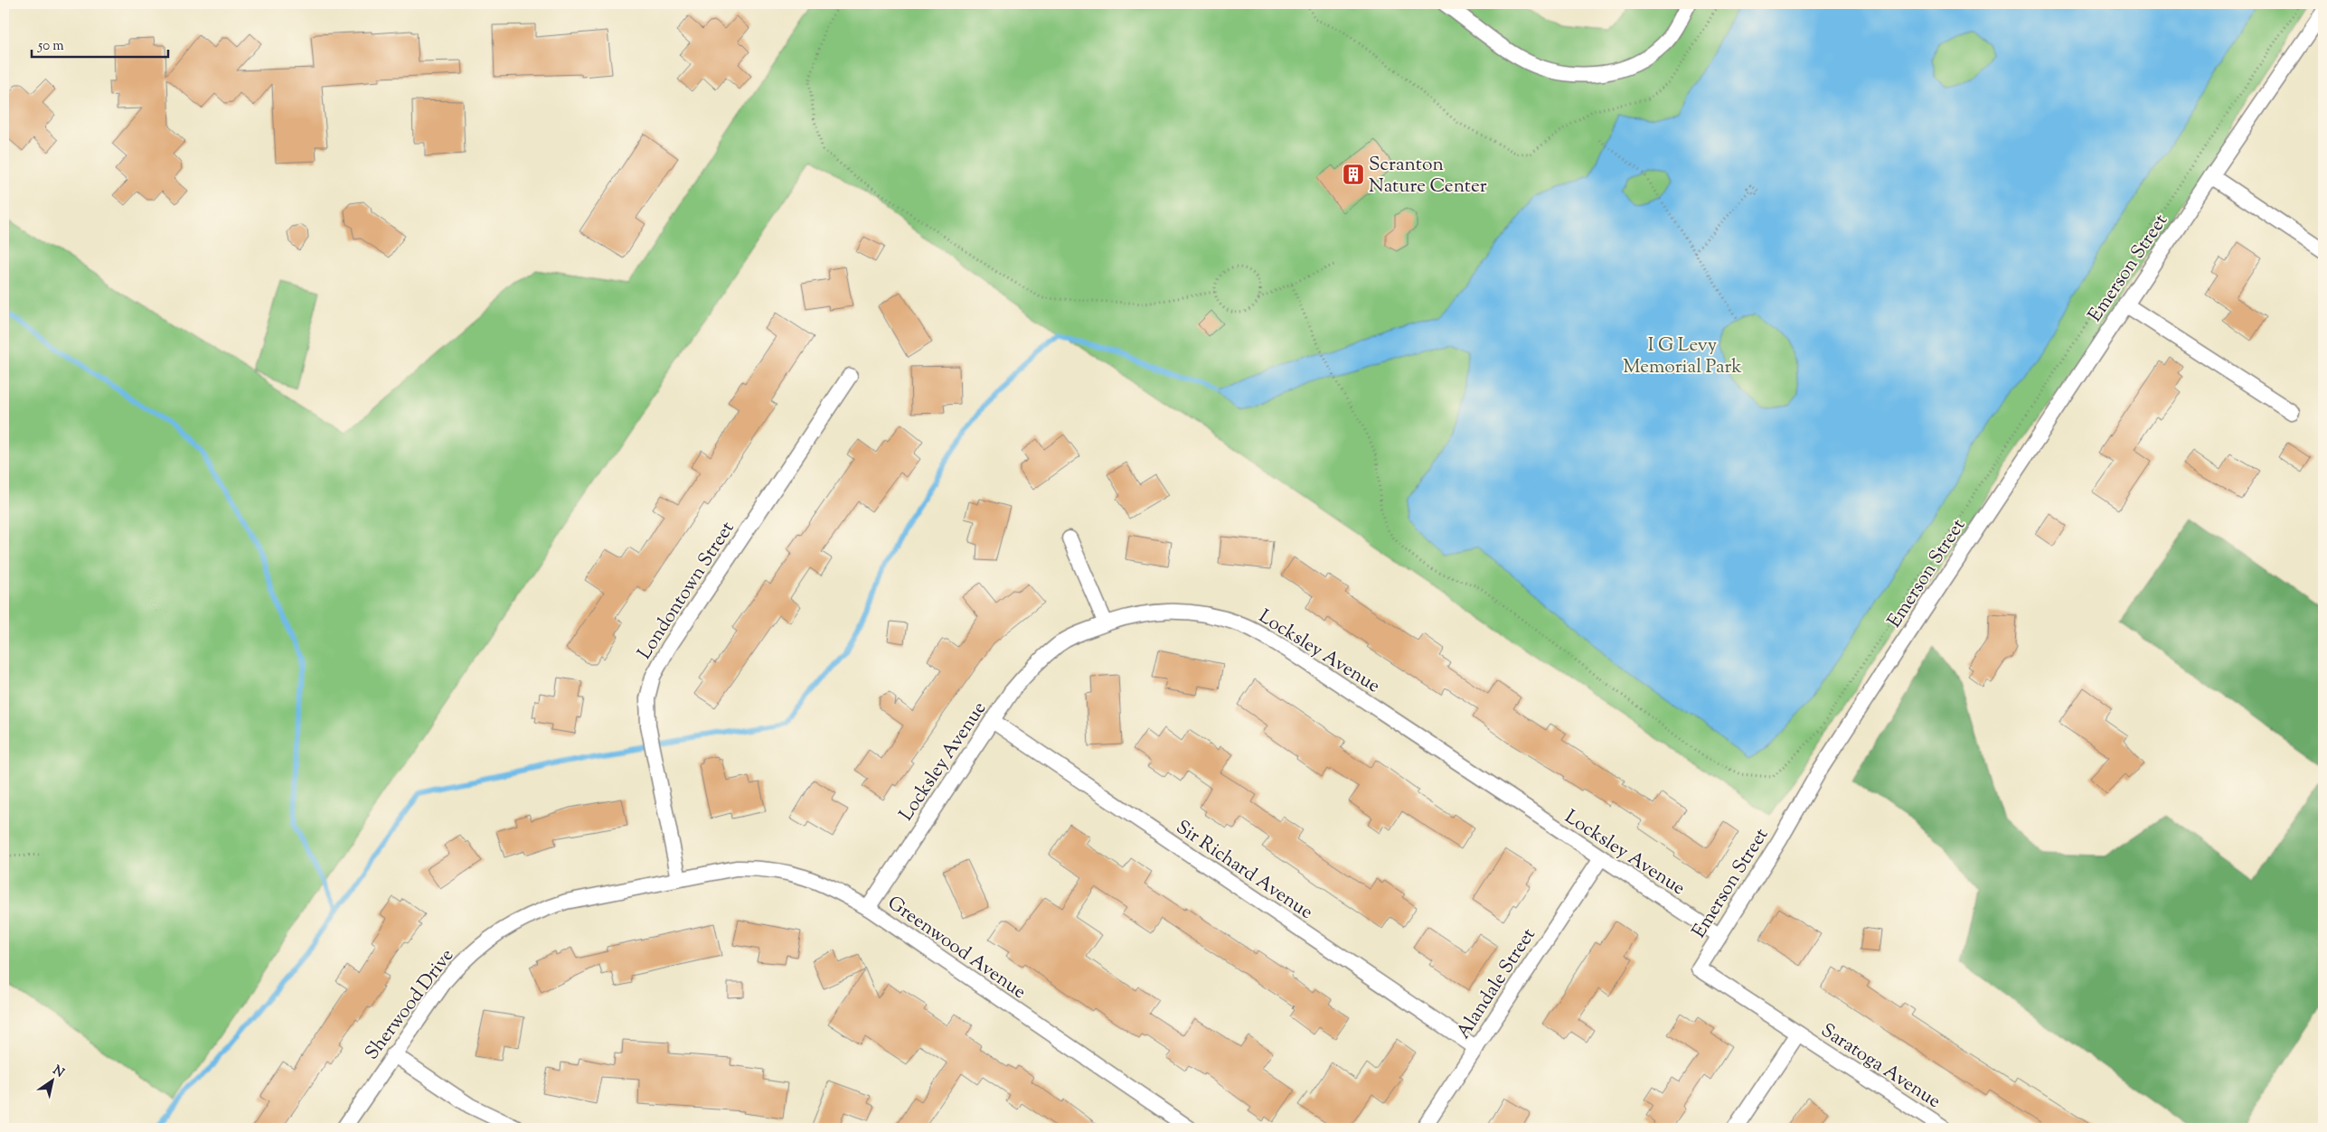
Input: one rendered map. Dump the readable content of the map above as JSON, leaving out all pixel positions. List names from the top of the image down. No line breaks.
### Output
{"streets":{"street":["Emerson Street","Londontown Street","Locksley Avenue","Sir Richard Avenue","Greenwood Avenue","Alandale Street","Sherwood Drive","Saratoga Avenue"]},"crossings":[["Emerson Street","Locksley Avenue"],["Emerson Street","Saratoga Avenue"],["Londontown Street","Greenwood Avenue"],["Londontown Street","Sherwood Drive"],["Locksley Avenue","Sir Richard Avenue"],["Locksley Avenue","Greenwood Avenue"],["Locksley Avenue","Alandale Street"],["Sir Richard Avenue","Alandale Street"],["Greenwood Avenue","Sherwood Drive"]],"parks":["I G Levy Memorial Park"],"places":{"building":["Scranton Nature Center"]},"scale_bar":"50 m","north":"top right"}
